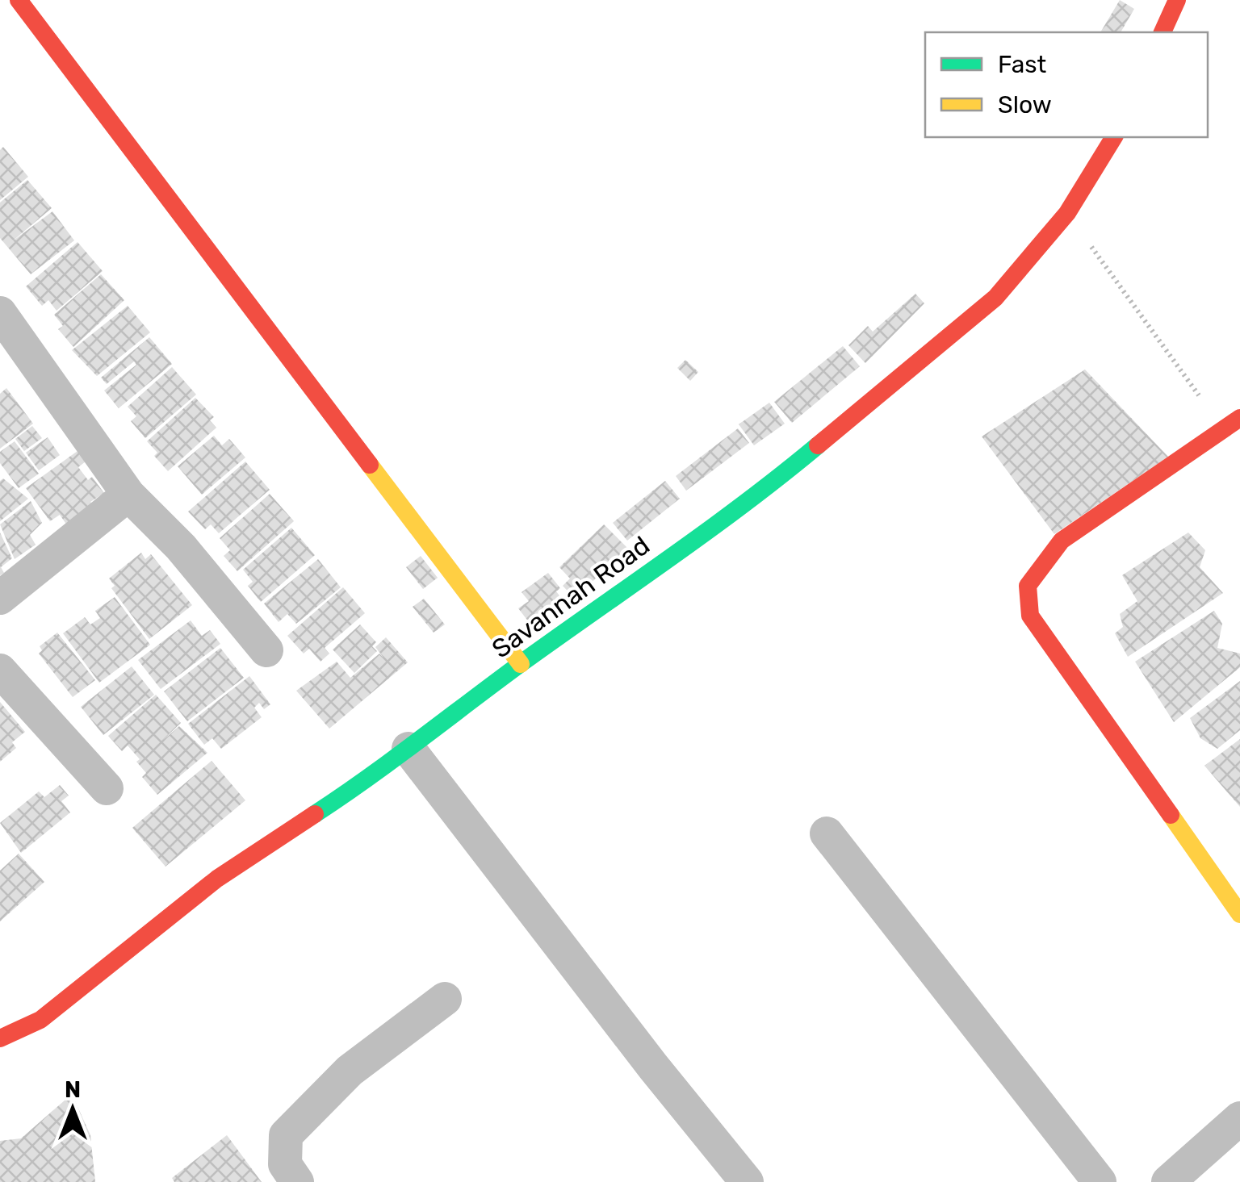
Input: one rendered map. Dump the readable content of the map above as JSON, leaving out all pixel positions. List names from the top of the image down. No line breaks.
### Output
{"streets":{"street":["Savannah Road"]},"legend":["Fast","Slow"],"north":"top"}
